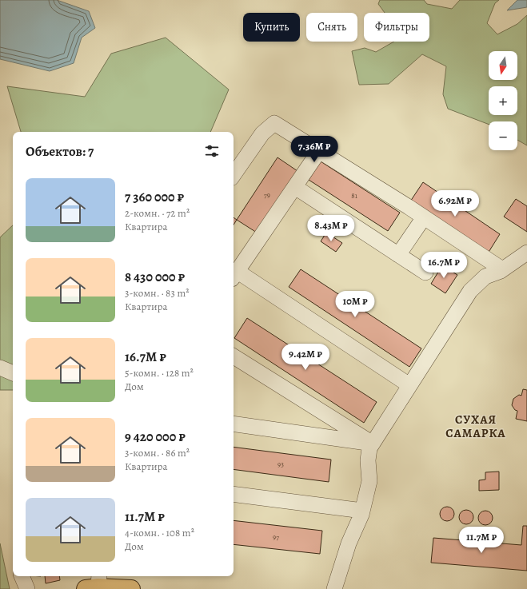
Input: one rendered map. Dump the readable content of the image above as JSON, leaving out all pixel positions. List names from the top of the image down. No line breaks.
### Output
{"districts":["СУХАЯ САМАРКА"],"house_numbers":["79","81","93","97"],"north":"bottom","page":{"chip":["Купить","Снять","Фильтры"],"map_buttons":["+","−"],"heading":"Объектов: 7","price":["7.36M ₽","6.92M ₽","8.43M ₽","16.7M ₽","10M ₽","9.42M ₽","11.7M ₽"],"list":[{"name":"7 360 000 ₽","note":"2-комн. · 72 m² · Квартира"},{"name":"8 430 000 ₽","note":"3-комн. · 83 m² · Квартира"},{"name":"16.7M ₽","note":"5-комн. · 128 m² · Дом"},{"name":"9 420 000 ₽","note":"3-комн. · 86 m² · Квартира"},{"name":"11.7M ₽","note":"4-комн. · 108 m² · Дом"}]}}
